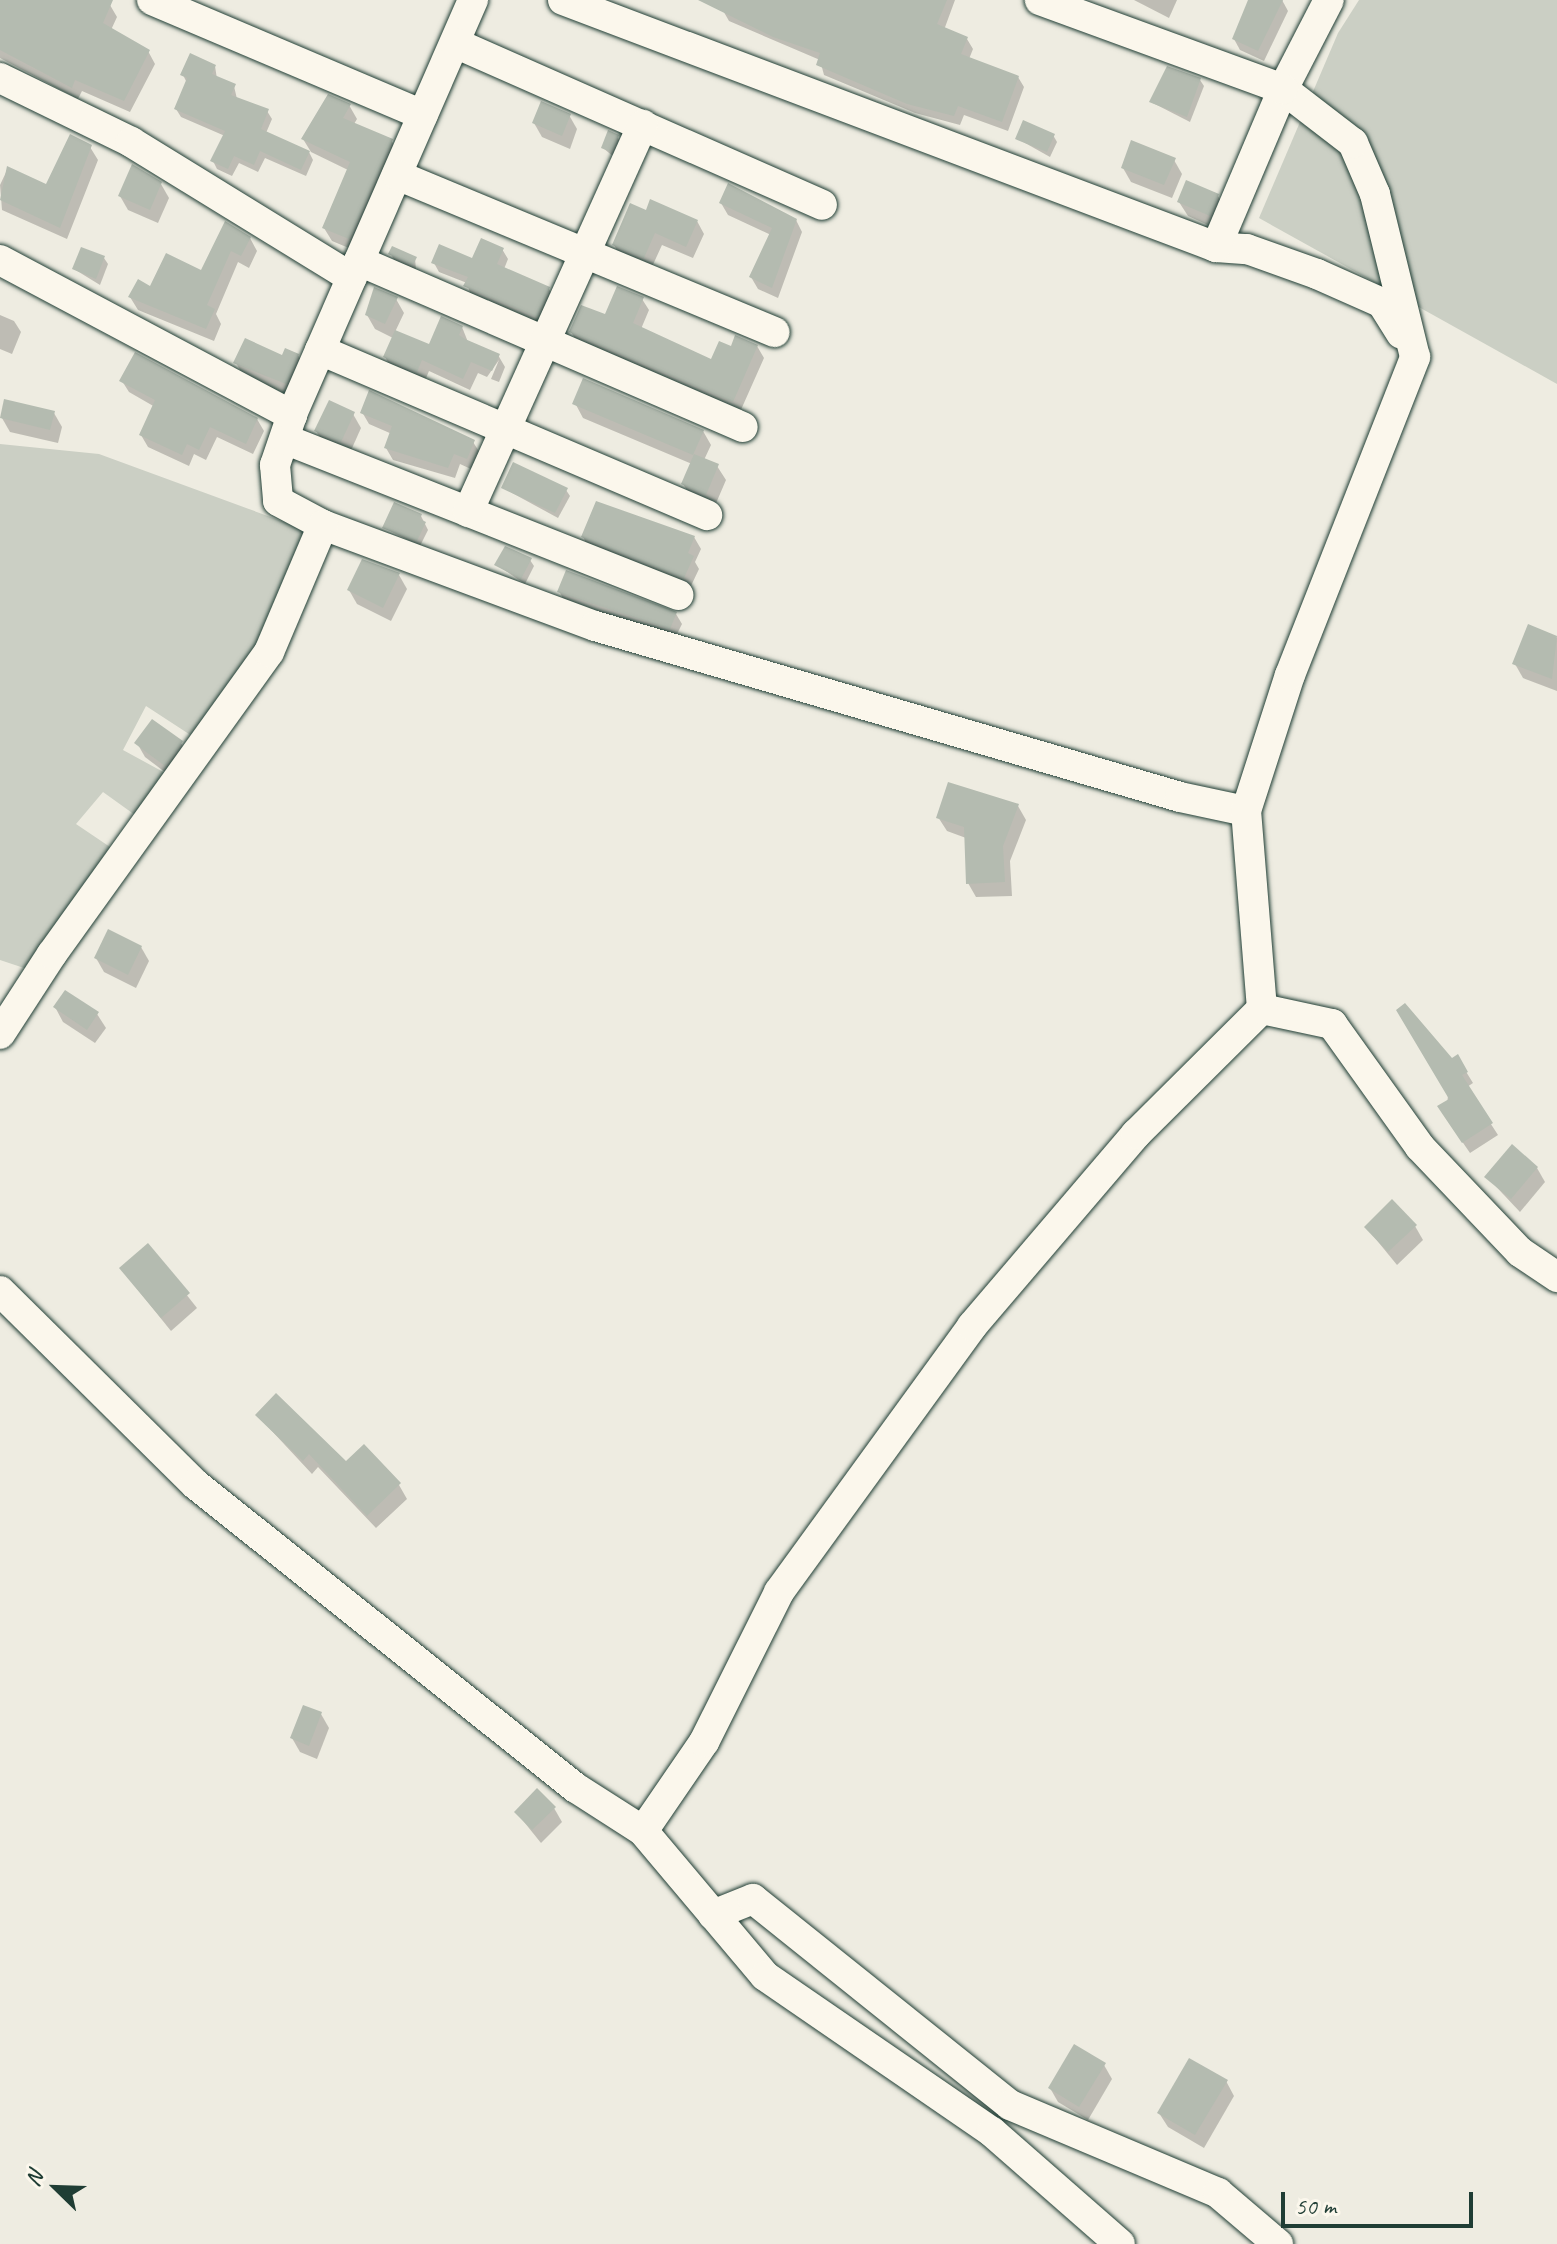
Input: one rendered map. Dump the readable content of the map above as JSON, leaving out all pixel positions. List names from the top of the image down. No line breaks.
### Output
{"scale_bar":"50 m","north":"top left"}
